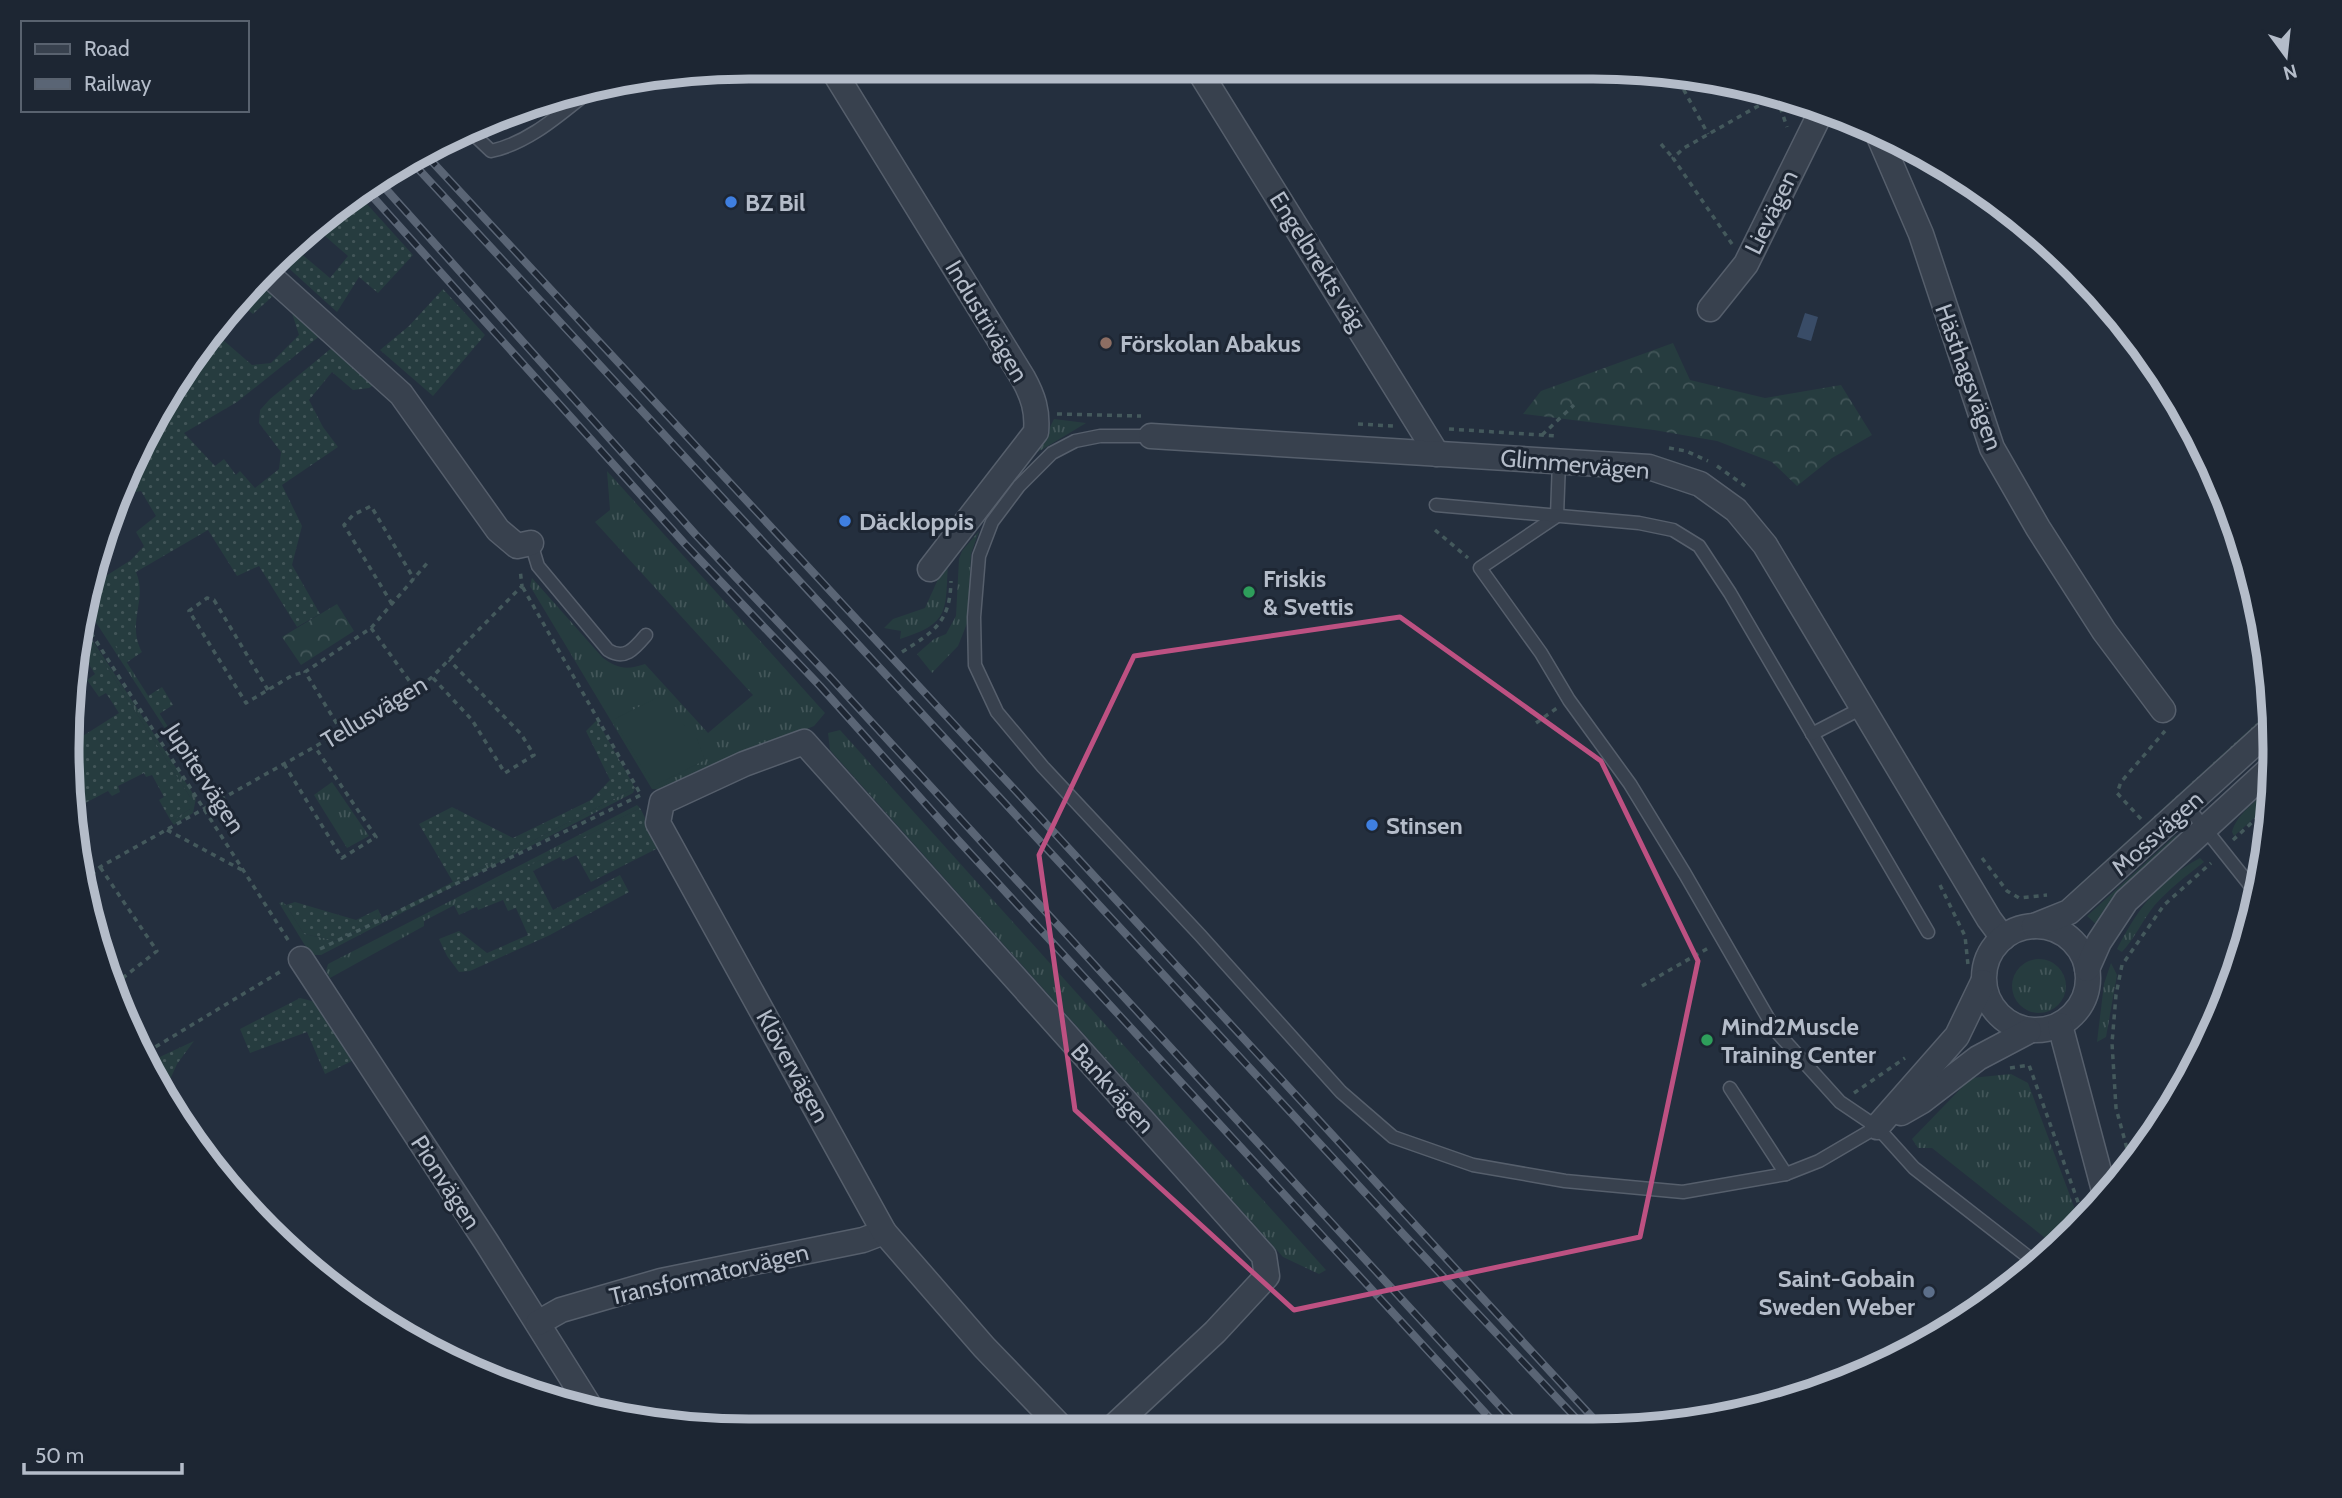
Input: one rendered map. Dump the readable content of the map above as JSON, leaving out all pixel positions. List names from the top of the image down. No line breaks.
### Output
{"streets":{"street":["Lievägen","Engelbrekts väg","Industrivägen","Hästhagsvägen","Glimmervägen","Mossvägen","Klövervägen","Bankvägen","Pionvägen","Transformatorvägen"],"path":["Tellusvägen","Jupitervägen"]},"crossings":[["Engelbrekts väg","Glimmervägen"],["Glimmervägen","Mossvägen"],["Tellusvägen","Jupitervägen"],["Jupitervägen","Pionvägen"],["Klövervägen","Bankvägen"],["Klövervägen","Transformatorvägen"],["Pionvägen","Transformatorvägen"]],"places":["BZ Bil","Förskolan Abakus","Däckloppis","Friskis & Svettis","Stinsen","Mind2Muscle Training Center","Saint-Gobain Sweden Weber"],"legend":["Road","Railway"],"scale_bar":"50 m","north":"bottom"}
